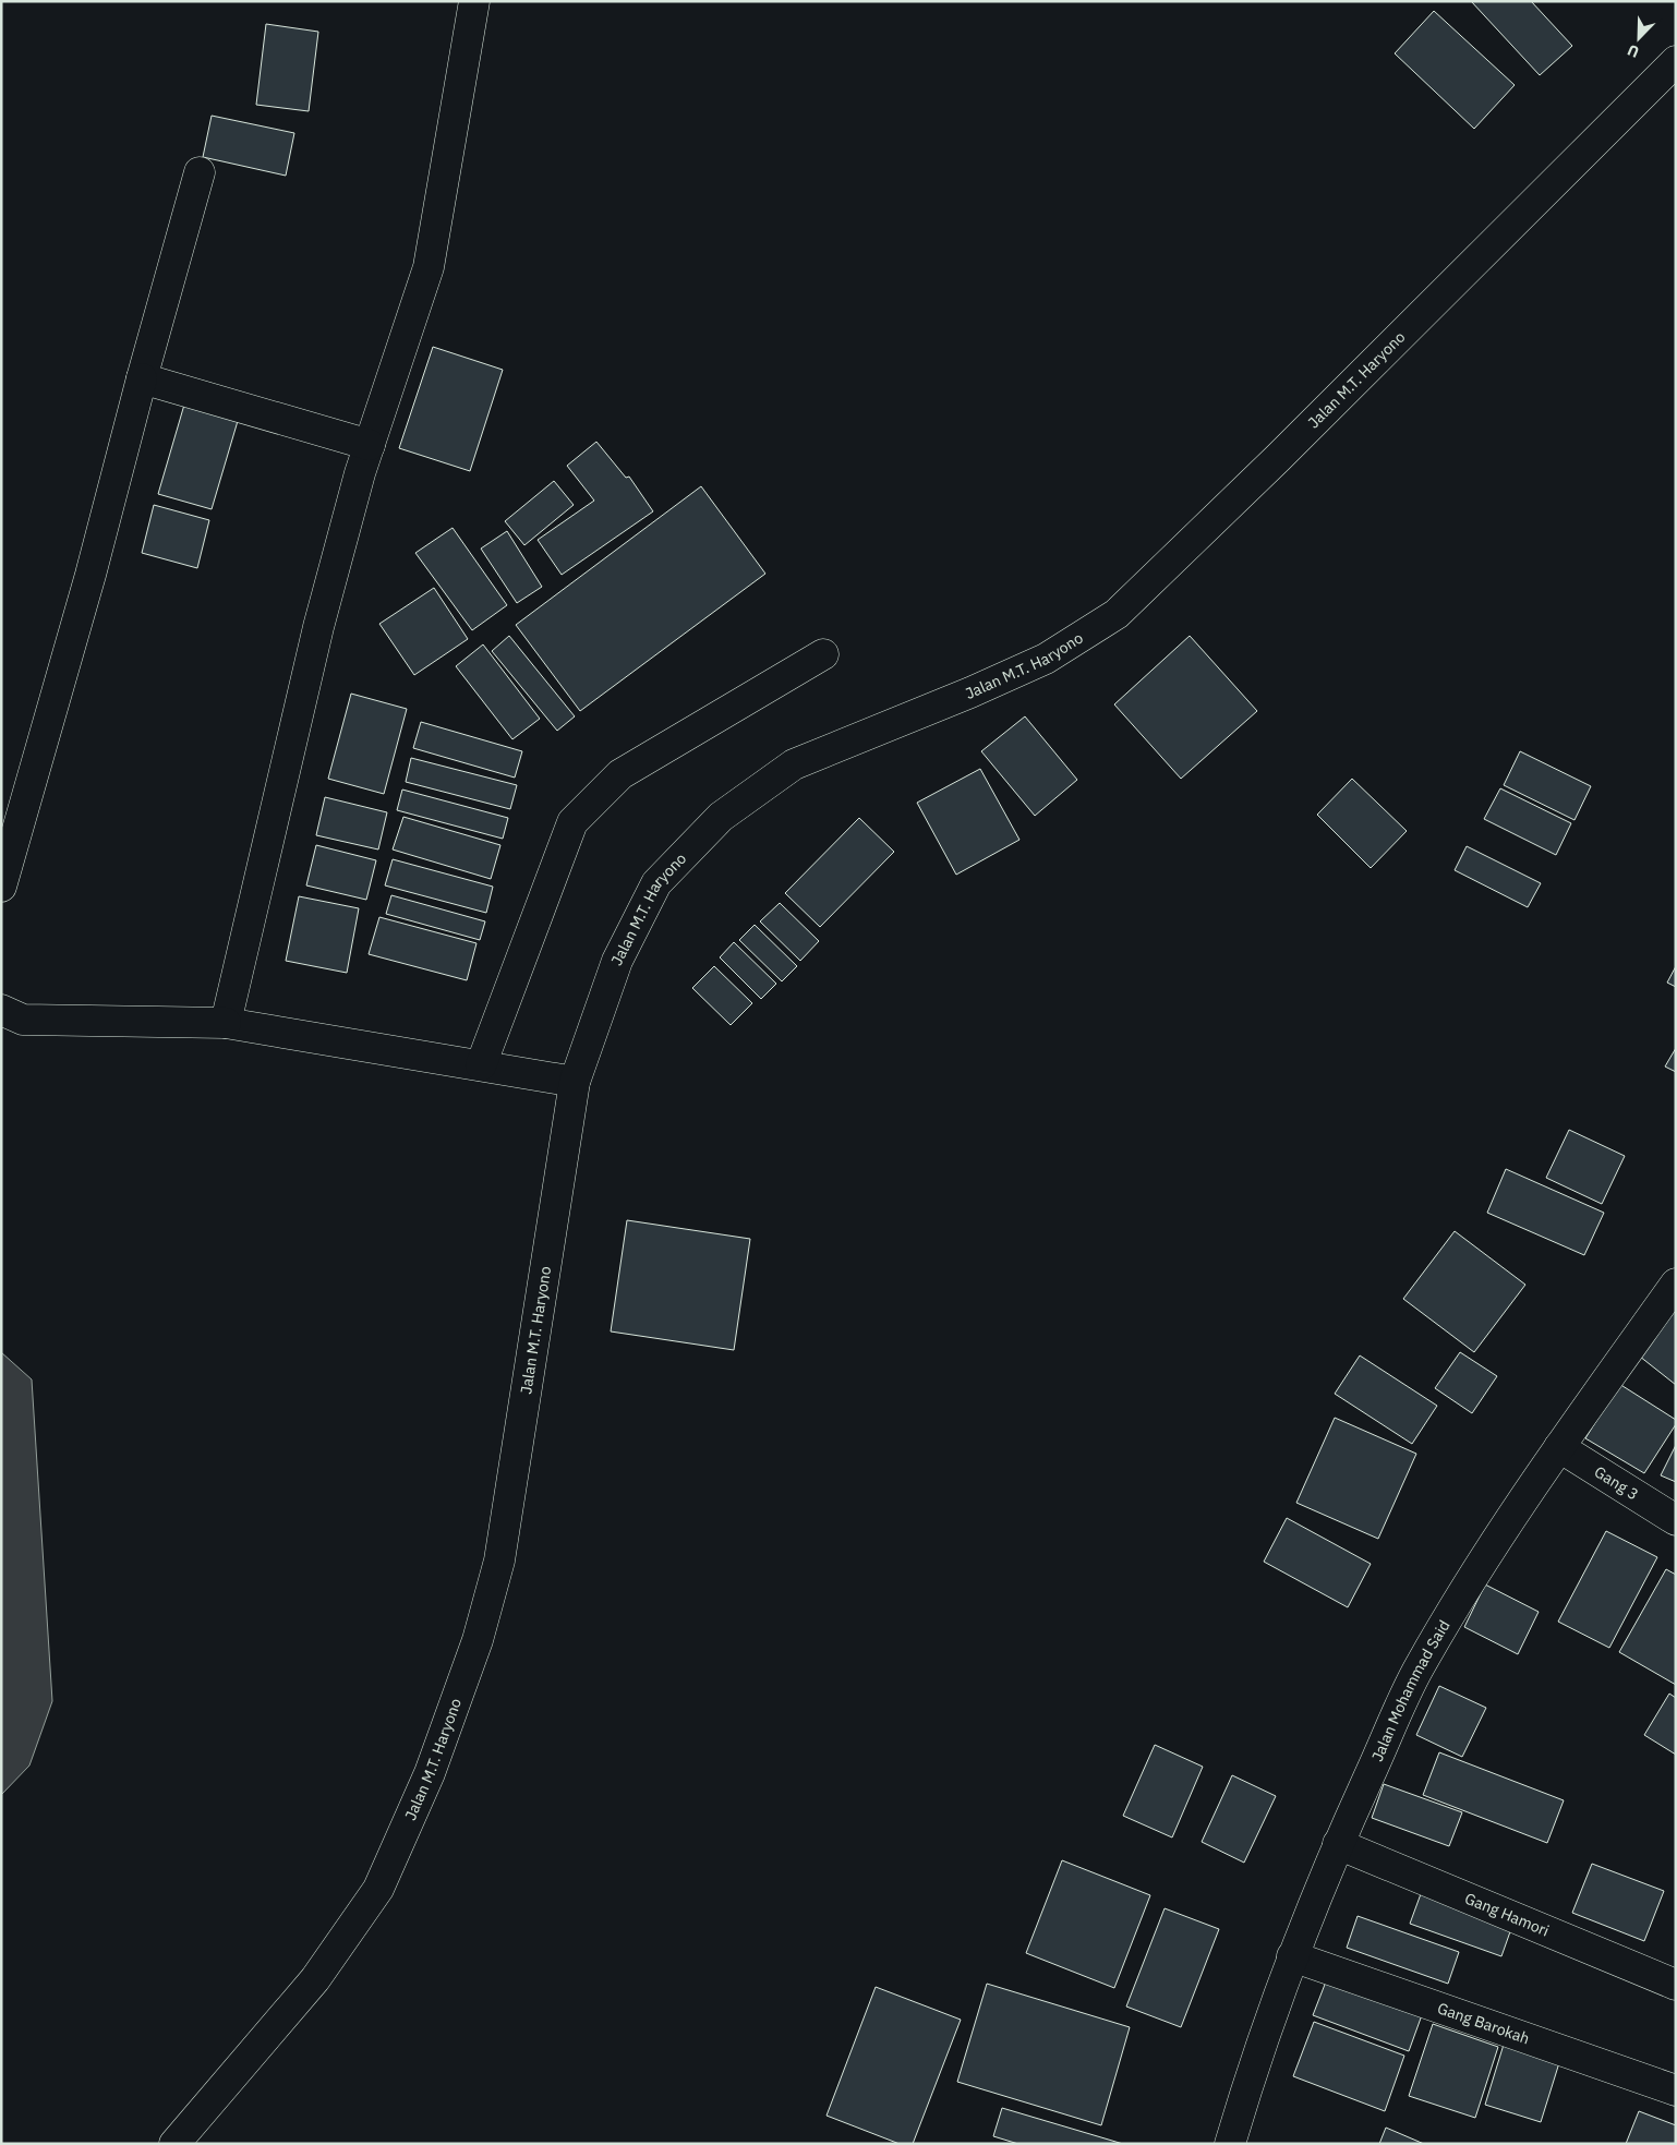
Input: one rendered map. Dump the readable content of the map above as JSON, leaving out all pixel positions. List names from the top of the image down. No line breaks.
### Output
{"streets":{"street":["Jalan M.T. Haryono","Gang 3","Jalan Mohammad Said","Gang Hamori","Gang Barokah"]},"crossings":[["Gang 3","Jalan Mohammad Said"],["Jalan Mohammad Said","Gang Hamori"],["Jalan Mohammad Said","Gang Barokah"]],"north":"bottom left"}
